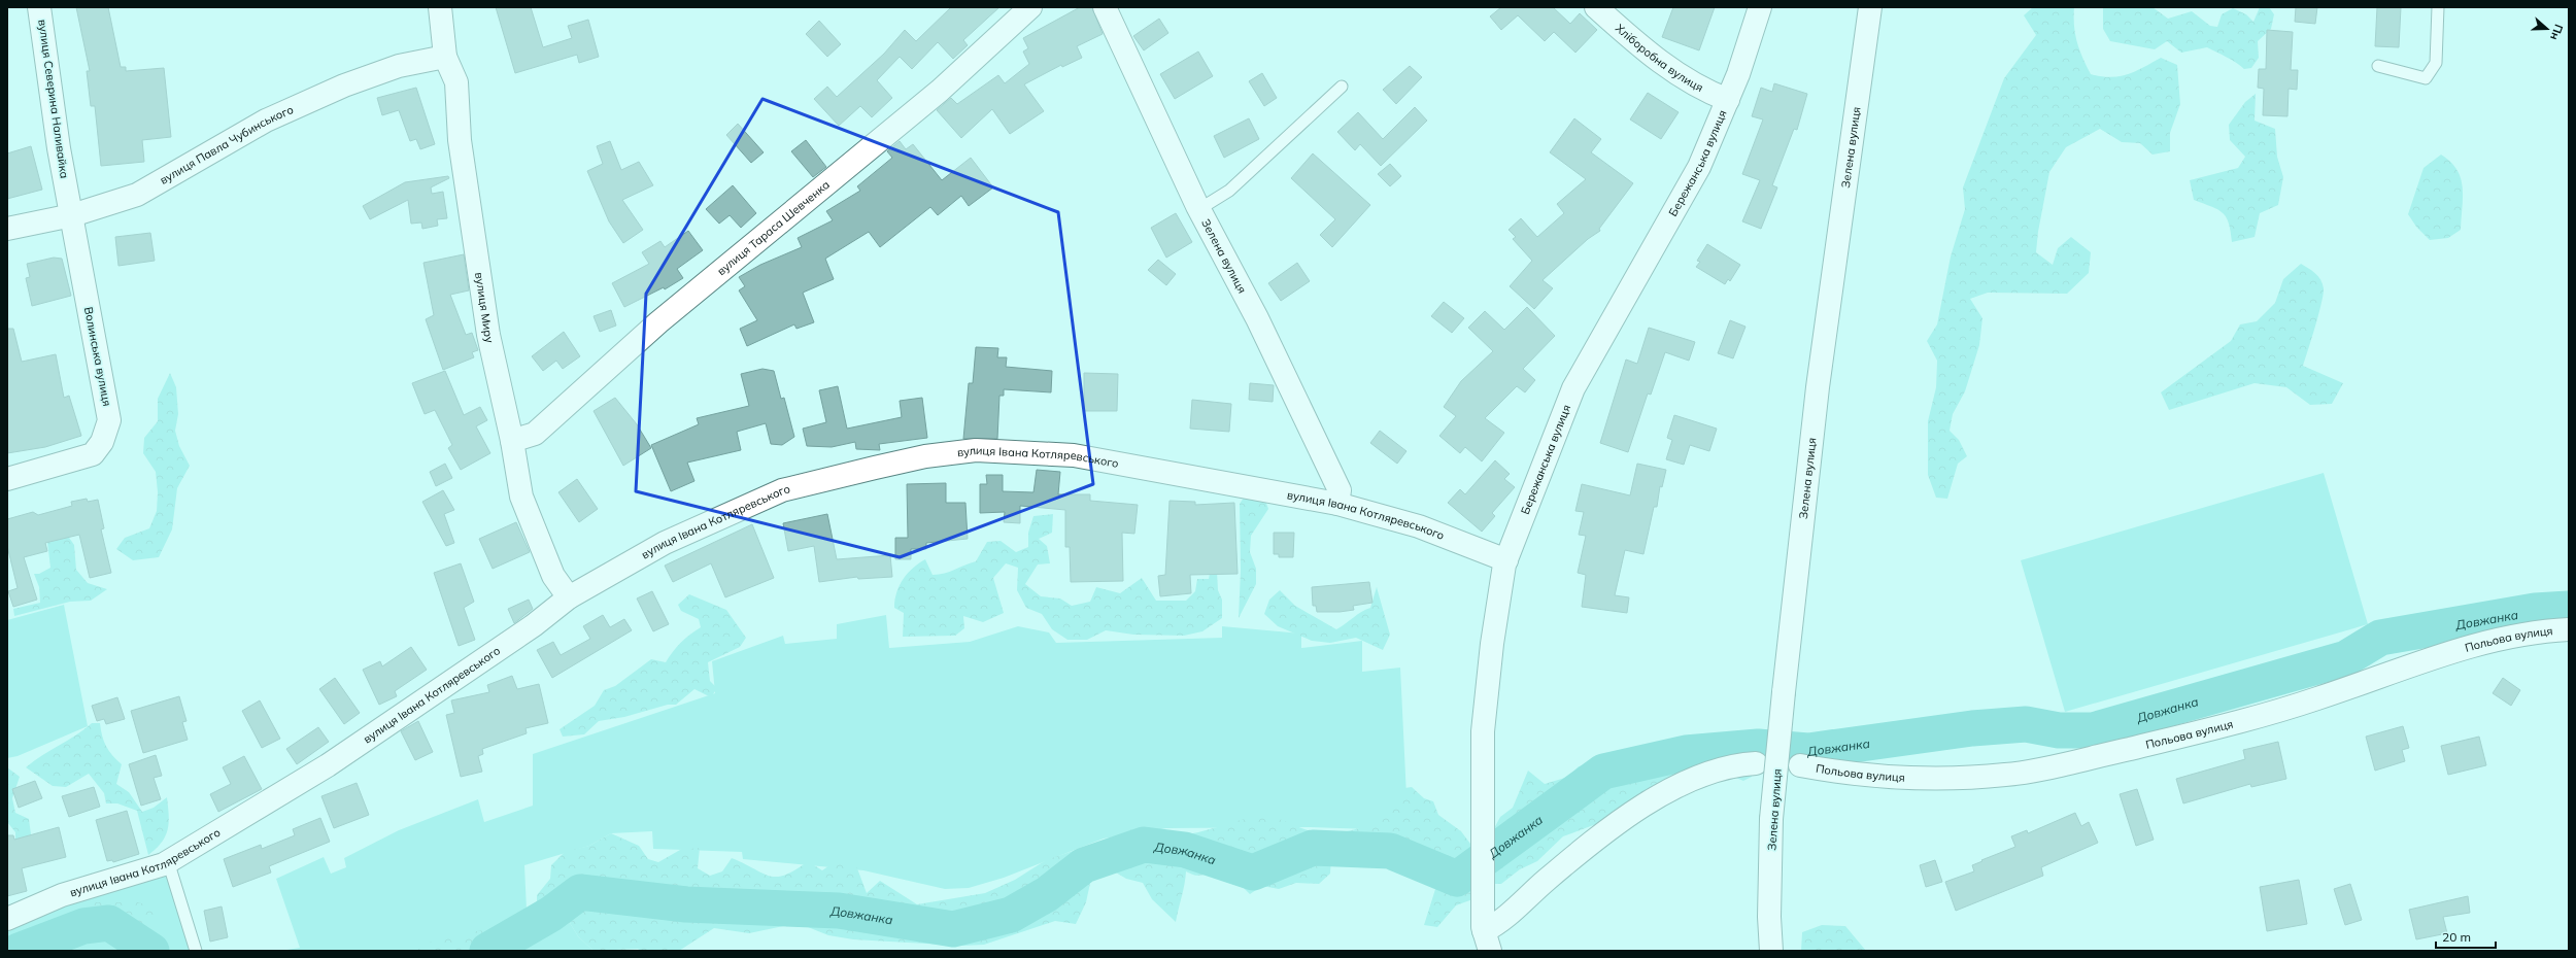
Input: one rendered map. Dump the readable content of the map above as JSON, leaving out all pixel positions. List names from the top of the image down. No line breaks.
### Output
{"streets":{"main road":["Хліборобна вулиця","вулиця Северина Наливайка","вулиця Павла Чубинського","Зелена вулиця","Бережанська вулиця","вулиця Тараса Шевченка","вулиця Миру","Волинська вулиця","вулиця Івана Котляревського","Польова вулиця"]},"crossings":[["Хліборобна вулиця","Бережанська вулиця"],["вулиця Северина Наливайка","вулиця Павла Чубинського"],["вулиця Северина Наливайка","Волинська вулиця"],["вулиця Павла Чубинського","вулиця Миру"],["вулиця Павла Чубинського","Волинська вулиця"],["Зелена вулиця","вулиця Івана Котляревського"],["Бережанська вулиця","вулиця Івана Котляревського"],["вулиця Тараса Шевченка","вулиця Миру"],["вулиця Миру","вулиця Івана Котляревського"]],"water":["Довжанка"],"scale_bar":"20 m","north":"right"}
